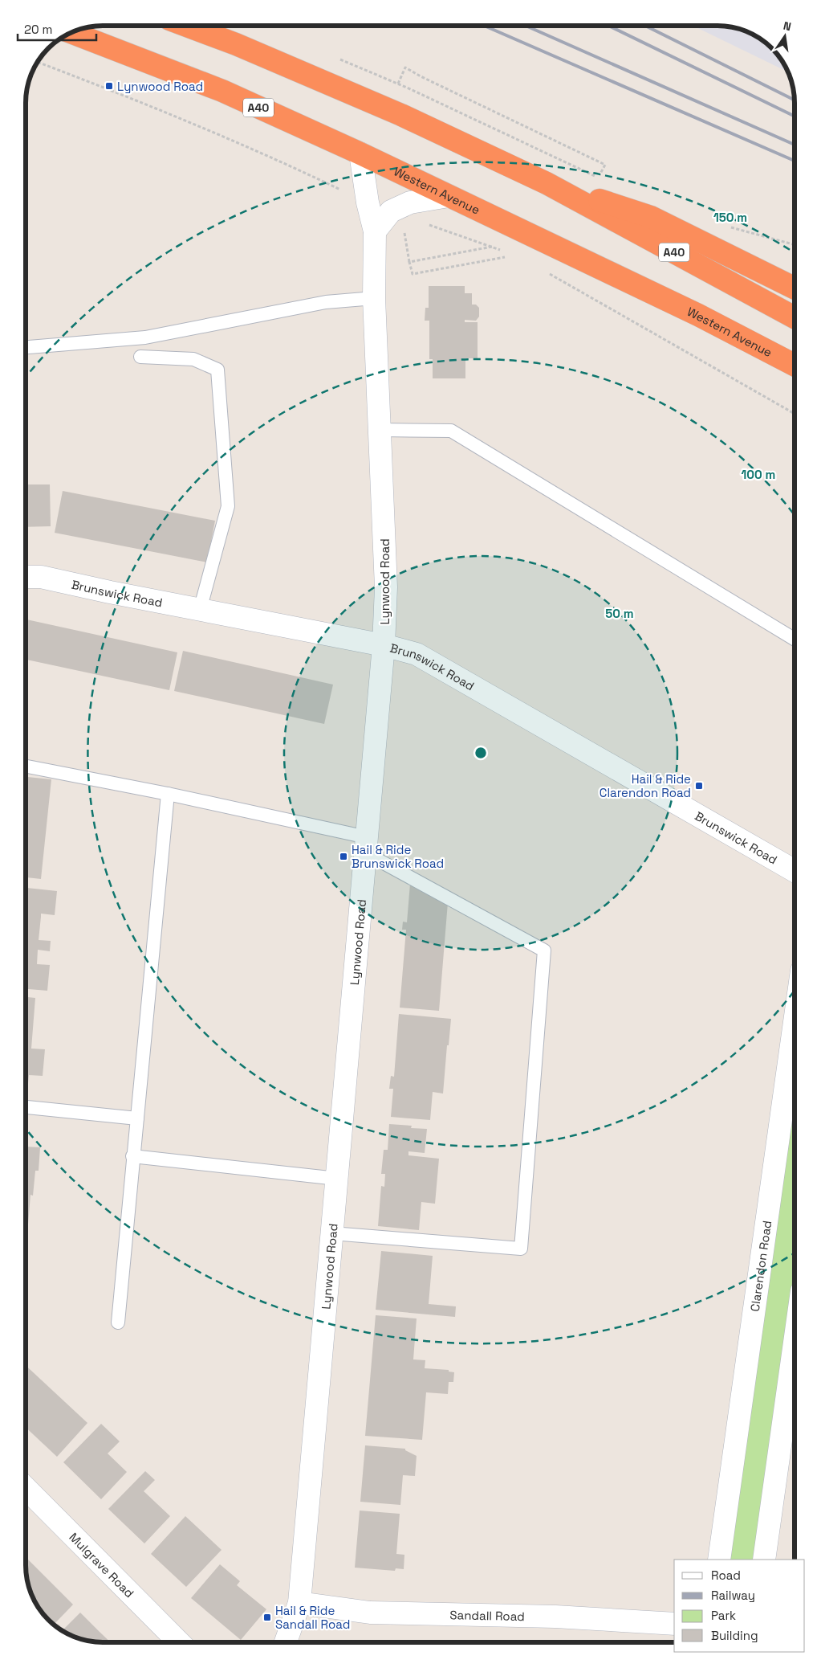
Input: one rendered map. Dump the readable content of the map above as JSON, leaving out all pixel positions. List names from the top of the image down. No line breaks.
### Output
{"streets":{"highway":["A40","Western Avenue"],"street":["Lynwood Road","Brunswick Road","Clarendon Road","Mulgrave Road","Sandall Road"]},"crossings":[["A40","Western Avenue"],["Western Avenue","Lynwood Road"],["Lynwood Road","Brunswick Road"],["Lynwood Road","Sandall Road"]],"places":{"transit":["Lynwood Road","Hail & Ride Clarendon Road","Hail & Ride Brunswick Road","Hail & Ride Sandall Road"]},"legend":["Road","Railway","Park","Building"],"scale_bar":"20 m","north":"top","rings":["150 m","100 m","50 m"]}
